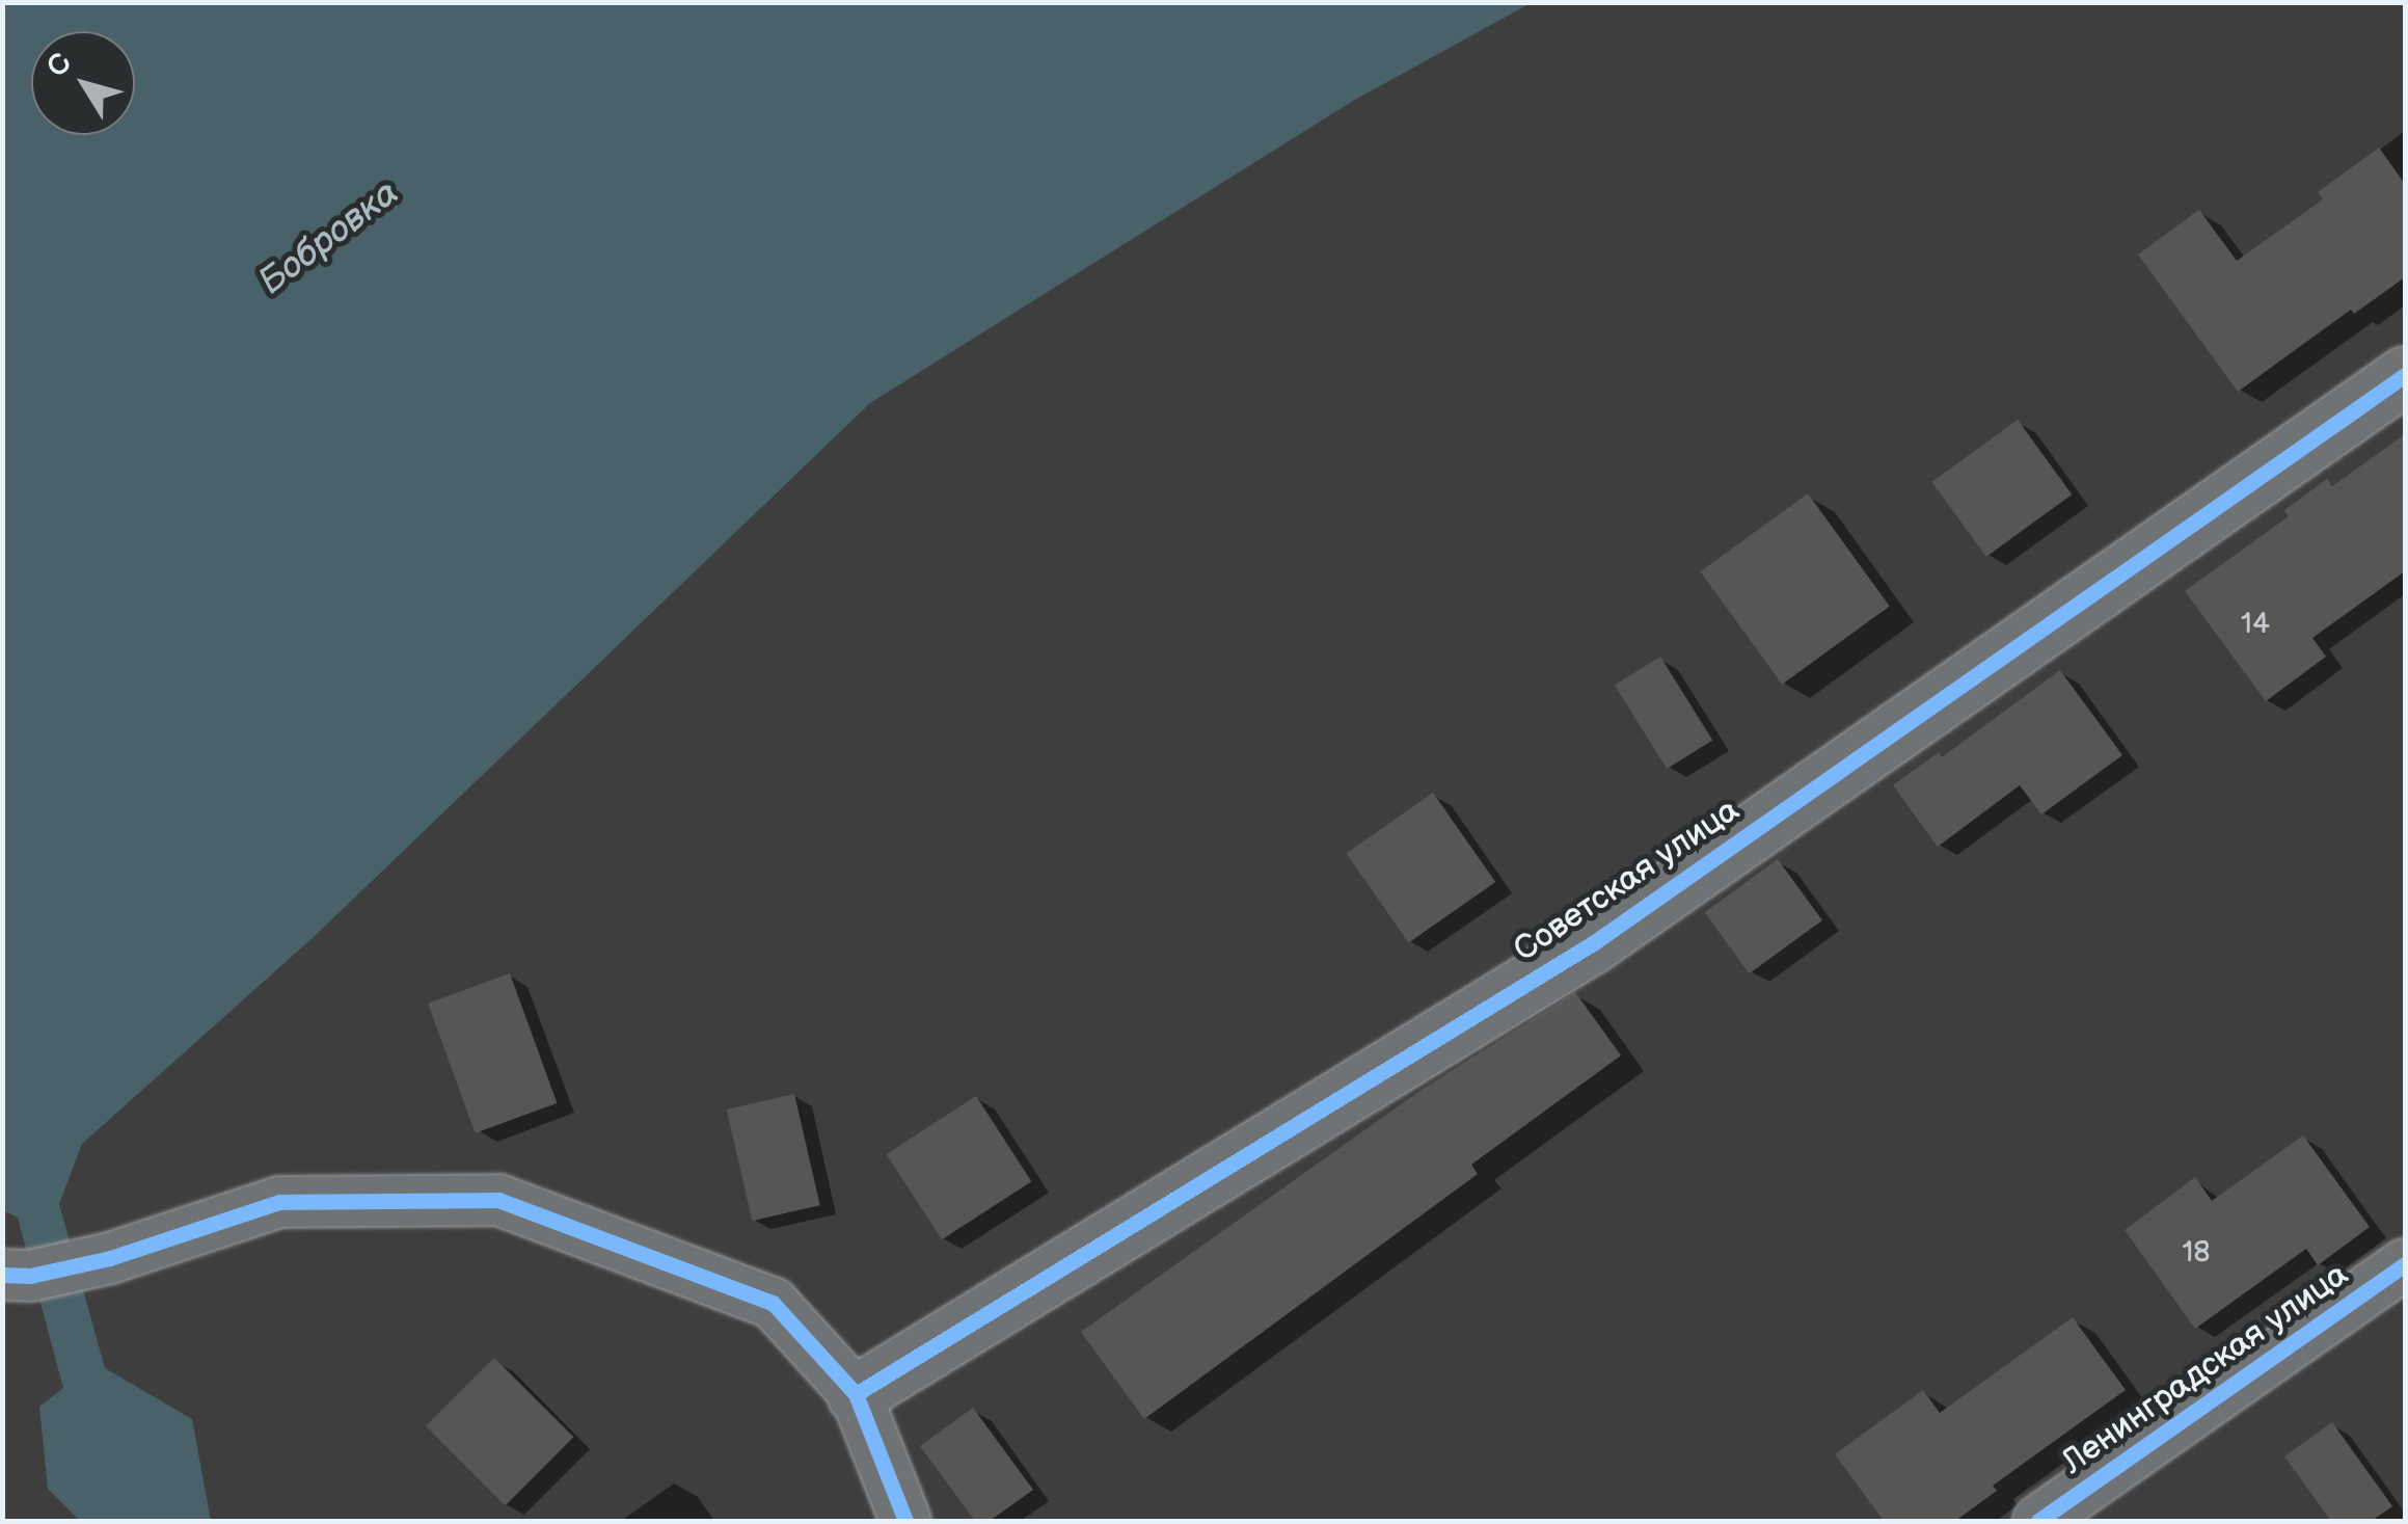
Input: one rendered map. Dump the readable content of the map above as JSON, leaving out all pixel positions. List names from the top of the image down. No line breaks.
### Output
{"streets":{"street":["Советская улица","Ленинградская улица"]},"water":["Бобровка"],"house_numbers":["14","18"],"north":"top left"}
